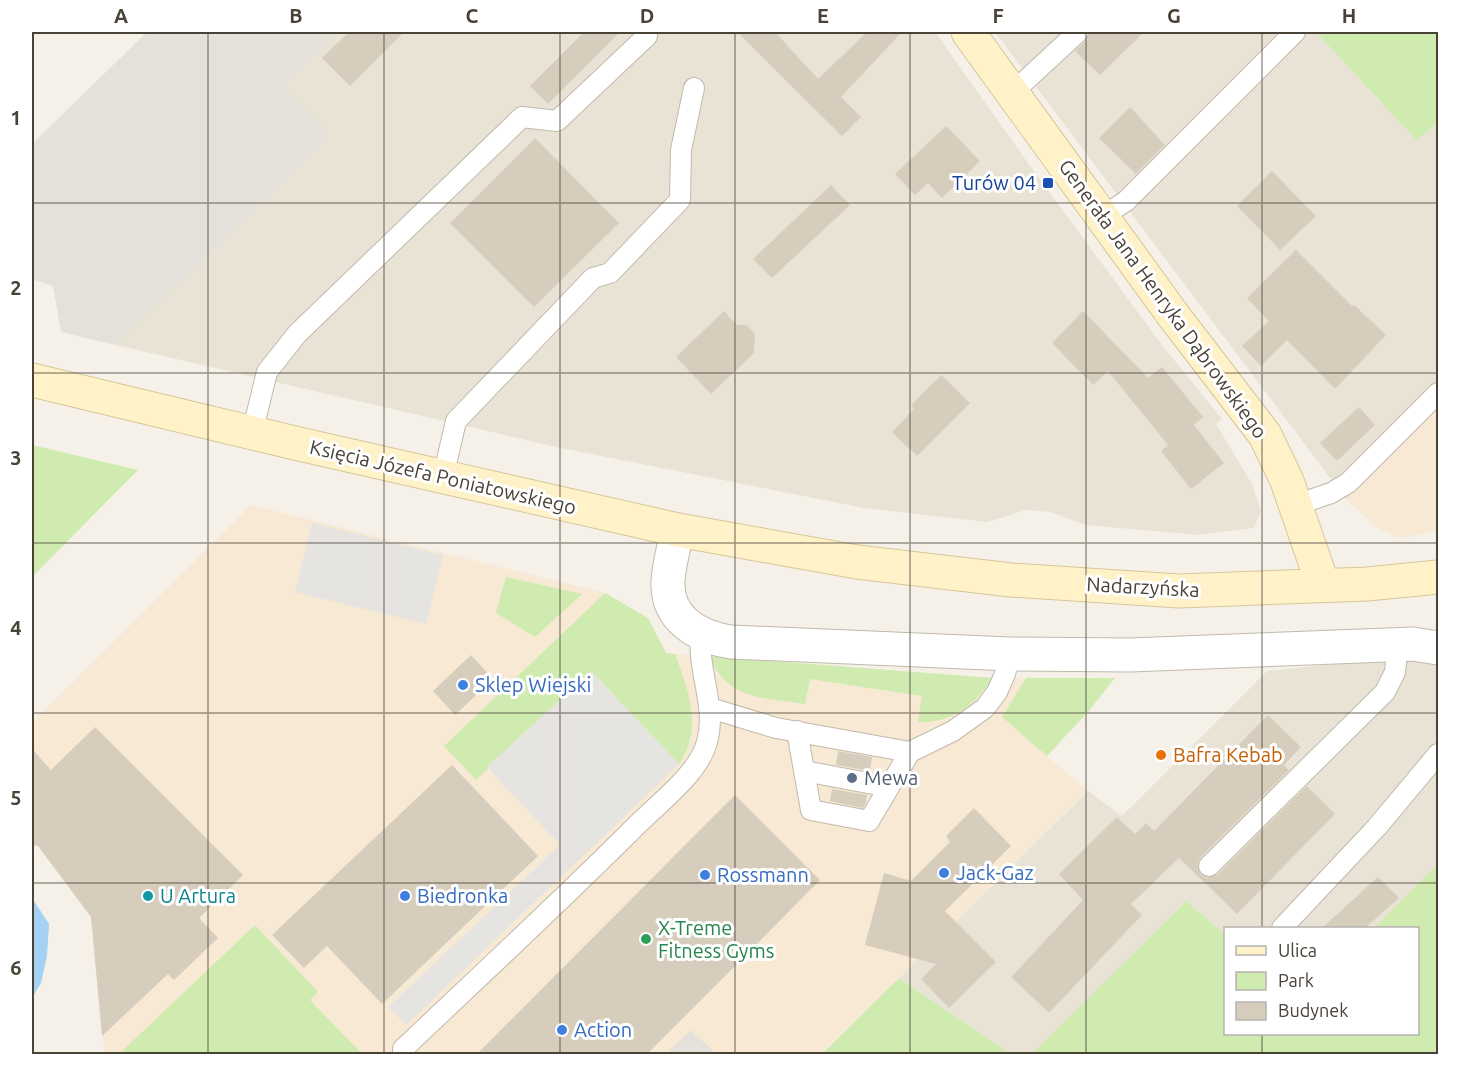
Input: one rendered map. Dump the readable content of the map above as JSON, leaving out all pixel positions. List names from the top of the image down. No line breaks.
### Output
{"streets":{"main road":["Generała Jana Henryka Dąbrowskiego","Księcia Józefa Poniatowskiego","Nadarzyńska"]},"crossings":[["Generała Jana Henryka Dąbrowskiego","Nadarzyńska"],["Księcia Józefa Poniatowskiego","Nadarzyńska"]],"places":{"transit":["Turów 04"],"other":["Sklep Wiejski","Bafra Kebab","Mewa","Jack-Gaz","Rossmann","U Artura","Biedronka","X-Treme Fitness Gyms","Action"]},"legend":["Ulica","Park","Budynek"],"grid":{"columns":["A","B","C","D","E","F","G","H"],"rows":["1","2","3","4","5","6"]}}
